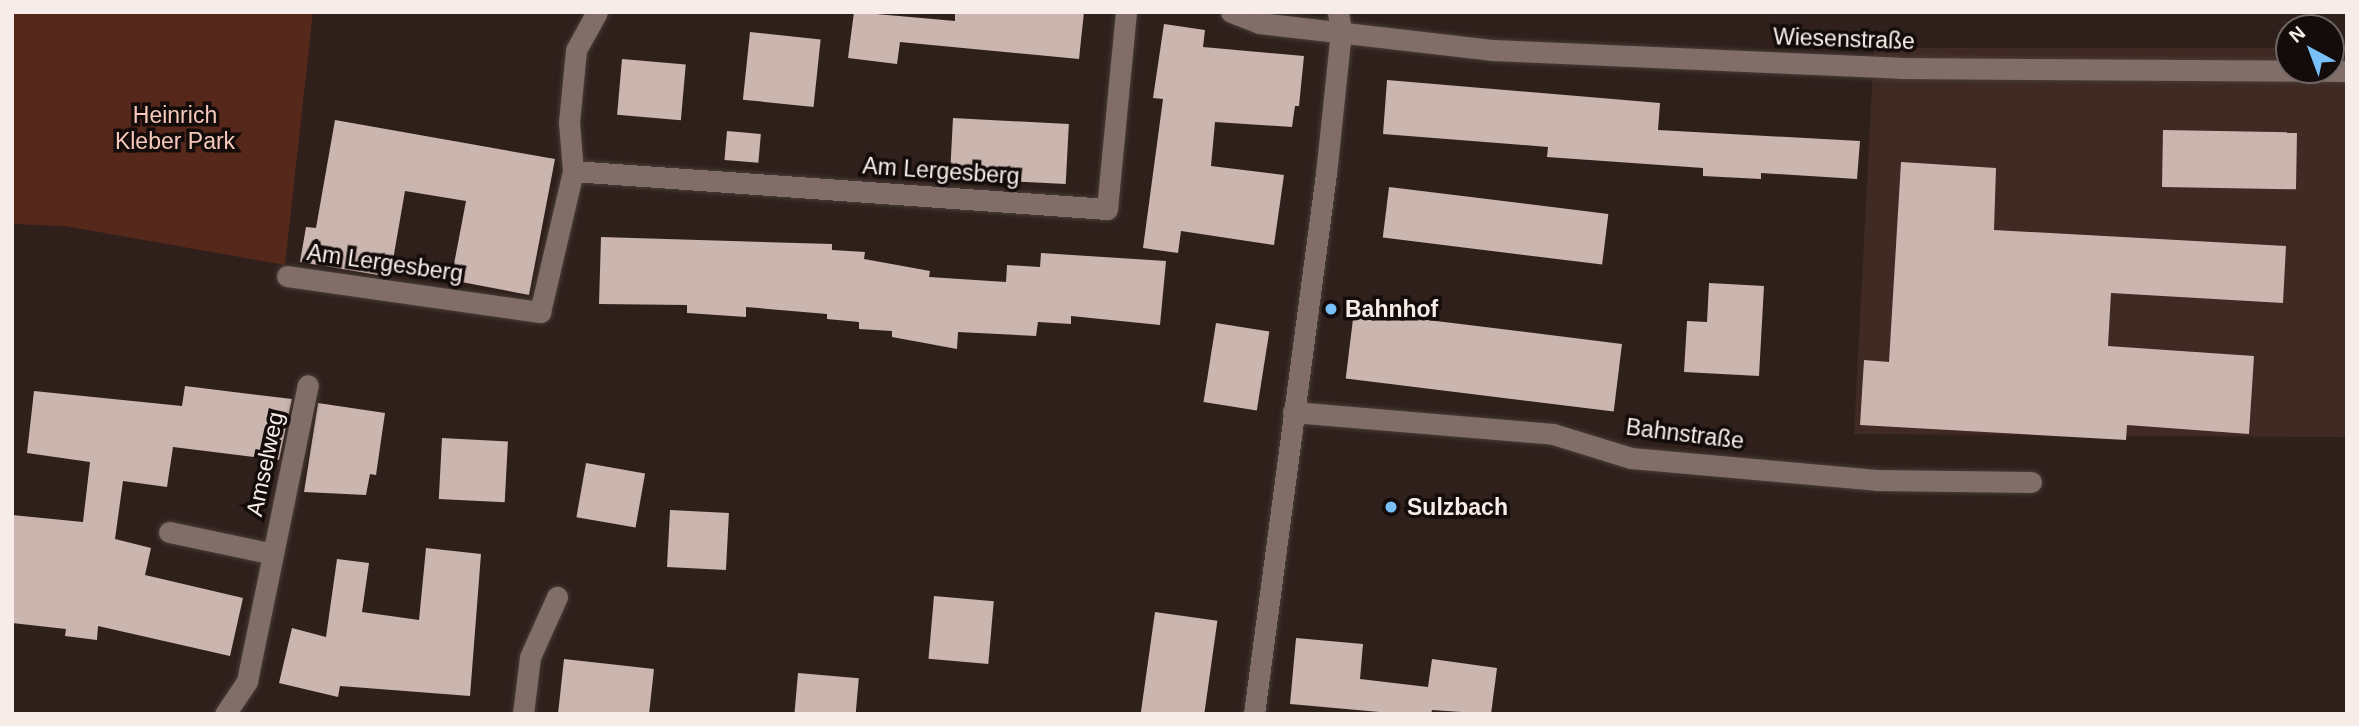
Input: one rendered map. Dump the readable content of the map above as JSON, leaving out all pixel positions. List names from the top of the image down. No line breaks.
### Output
{"streets":{"street":["Wiesenstraße","Am Lergesberg","Bahnstraße","Amselweg"]},"parks":["Heinrich Kleber Park"],"places":["Bahnhof","Sulzbach"],"north":"top left"}
